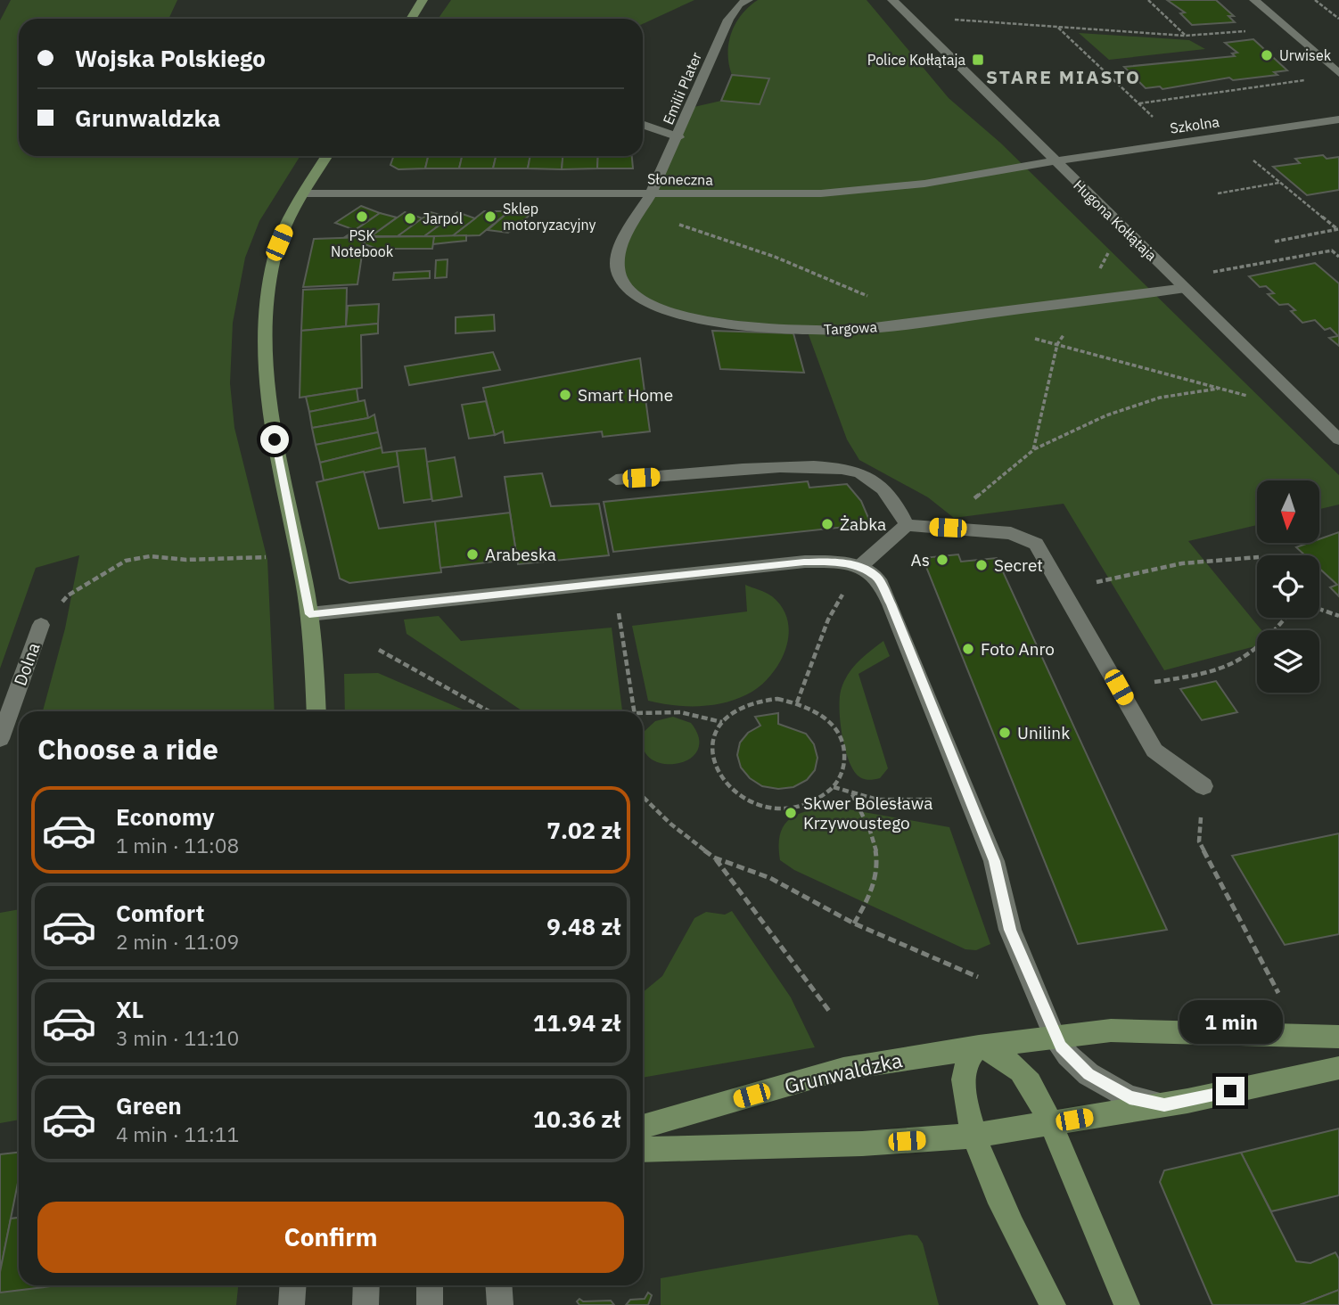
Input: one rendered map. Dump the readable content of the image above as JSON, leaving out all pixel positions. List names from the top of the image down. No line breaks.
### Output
{"streets":{"street":["Emilii Plater","Szkolna","Słoneczna","Hugona Kołłątaja","Targowa","Dolna","Grunwaldzka"]},"crossings":[["Emilii Plater","Słoneczna"],["Emilii Plater","Targowa"],["Szkolna","Słoneczna"],["Szkolna","Hugona Kołłątaja"],["Słoneczna","Hugona Kołłątaja"],["Słoneczna","Targowa"],["Hugona Kołłątaja","Targowa"]],"districts":["STARE MIASTO"],"places":{"other":["Urwisek","PSK Notebook","Sklep motoryzacyjny","Jarpol","Smart Home","Żabka","Arabeska","As","Secret","Foto Anro","Unilink","Skwer Bolesława Krzywoustego"],"transit":["Police Kołłątaja"]},"north":"bottom","page":{"banner":["Wojska Polskiego","Grunwaldzka"],"heading":"Choose a ride","list":[{"name":"Economy","note":"1 min · 11:08","value":"7.02 zł"},{"name":"Comfort","note":"2 min · 11:09","value":"9.48 zł"},{"name":"XL","note":"3 min · 11:10","value":"11.94 zł"},{"name":"Green","note":"4 min · 11:11","value":"10.36 zł"}],"bubble":"1 min","buttons":"Confirm"}}
